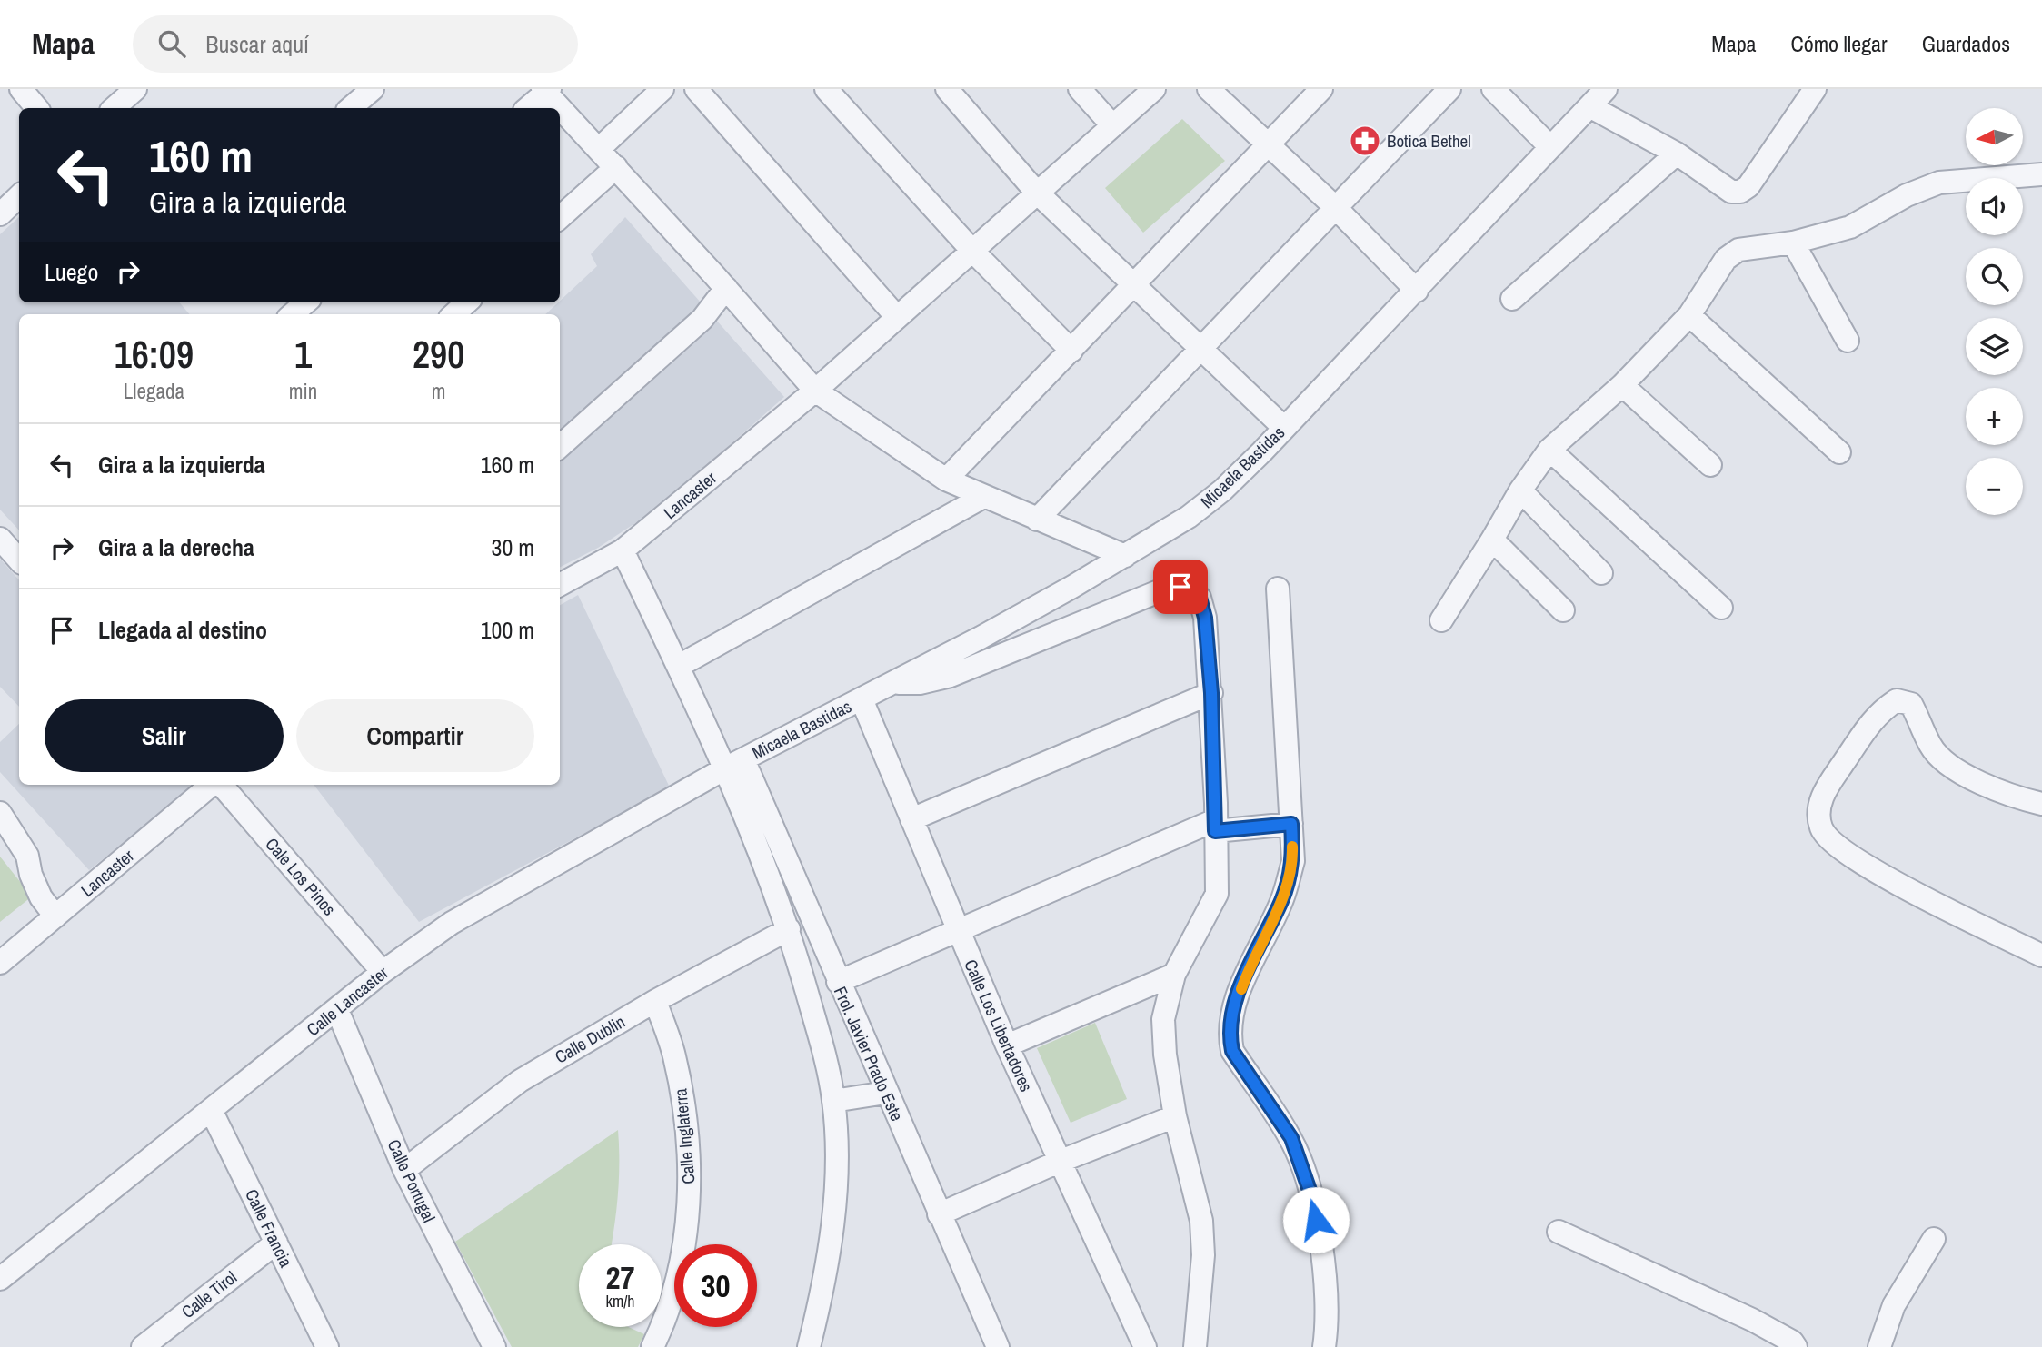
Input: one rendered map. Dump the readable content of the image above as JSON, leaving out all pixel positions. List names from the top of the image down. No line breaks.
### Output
{"streets":{"street":["Micaela Bastidas","Lancaster","Cale Los Pinos","Calle Lancaster","Calle Los Libertadores","Calle Dublin","Frol. Javier Prado Este","Calle Inglaterra","Calle Portugal","Calle Francia","Calle Tirol"]},"crossings":[["Micaela Bastidas","Calle Lancaster"],["Micaela Bastidas","Calle Los Libertadores"],["Micaela Bastidas","Frol. Javier Prado Este"],["Cale Los Pinos","Calle Lancaster"],["Calle Lancaster","Frol. Javier Prado Este"],["Calle Lancaster","Calle Portugal"],["Calle Lancaster","Calle Francia"],["Calle Dublin","Calle Inglaterra"],["Calle Dublin","Calle Portugal"],["Calle Francia","Calle Tirol"]],"places":{"pharmacy":["Botica Bethel"]},"north":"left","page":{"header":"Mapa","search":"Buscar aquí","nav":["Mapa","Cómo llegar","Guardados"],"map_buttons":["+","−"],"turn":["160 m","Gira a la izquierda"],"then":"Luego","eta":["16:09","Llegada","1","min","290","m"],"list":[{"name":"Gira a la izquierda","value":"160 m"},{"name":"Gira a la derecha","value":"30 m"},{"name":"Llegada al destino","value":"100 m"}],"buttons":["Salir","Compartir"],"speed":"27 km/h","limit":"30"}}
